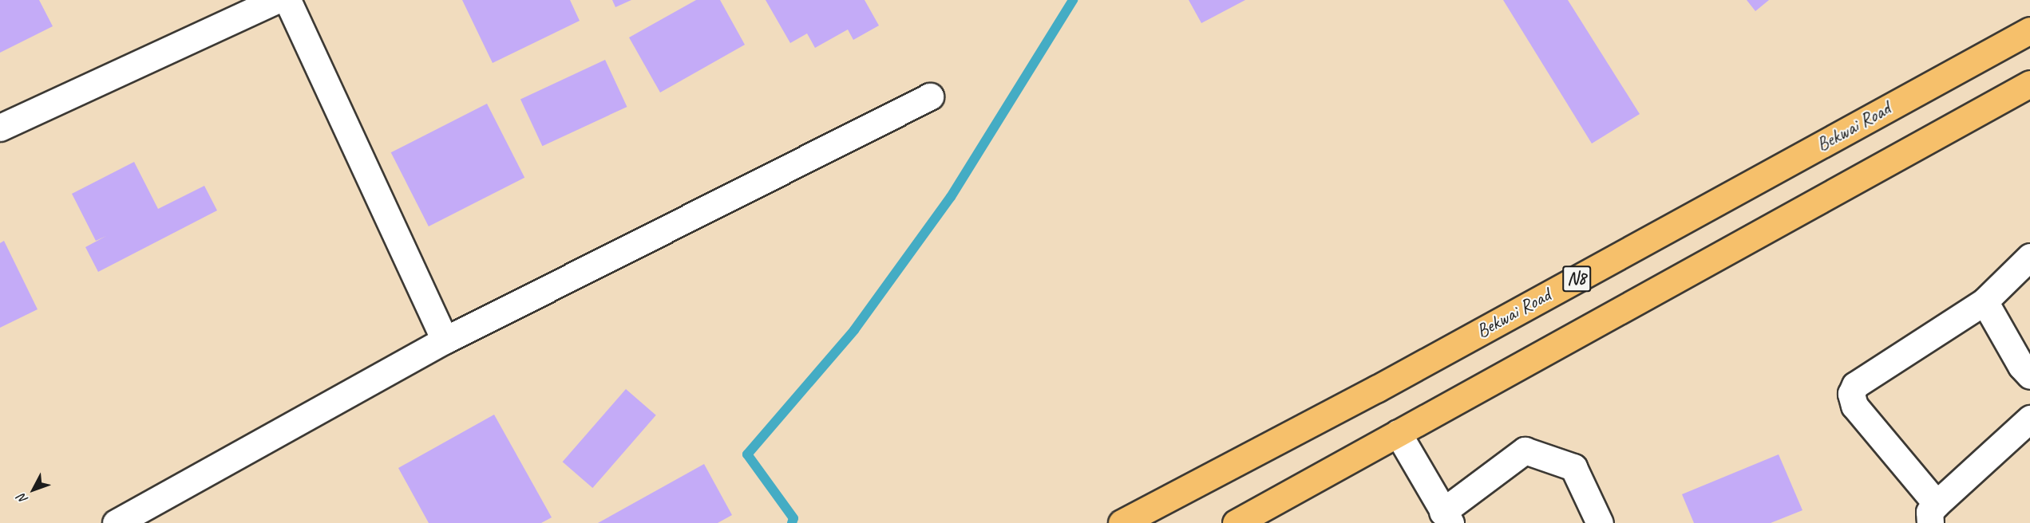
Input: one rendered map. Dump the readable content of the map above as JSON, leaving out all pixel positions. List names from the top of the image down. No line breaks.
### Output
{"streets":{"highway":["Bekwai Road","N8"]},"north":"bottom left"}
